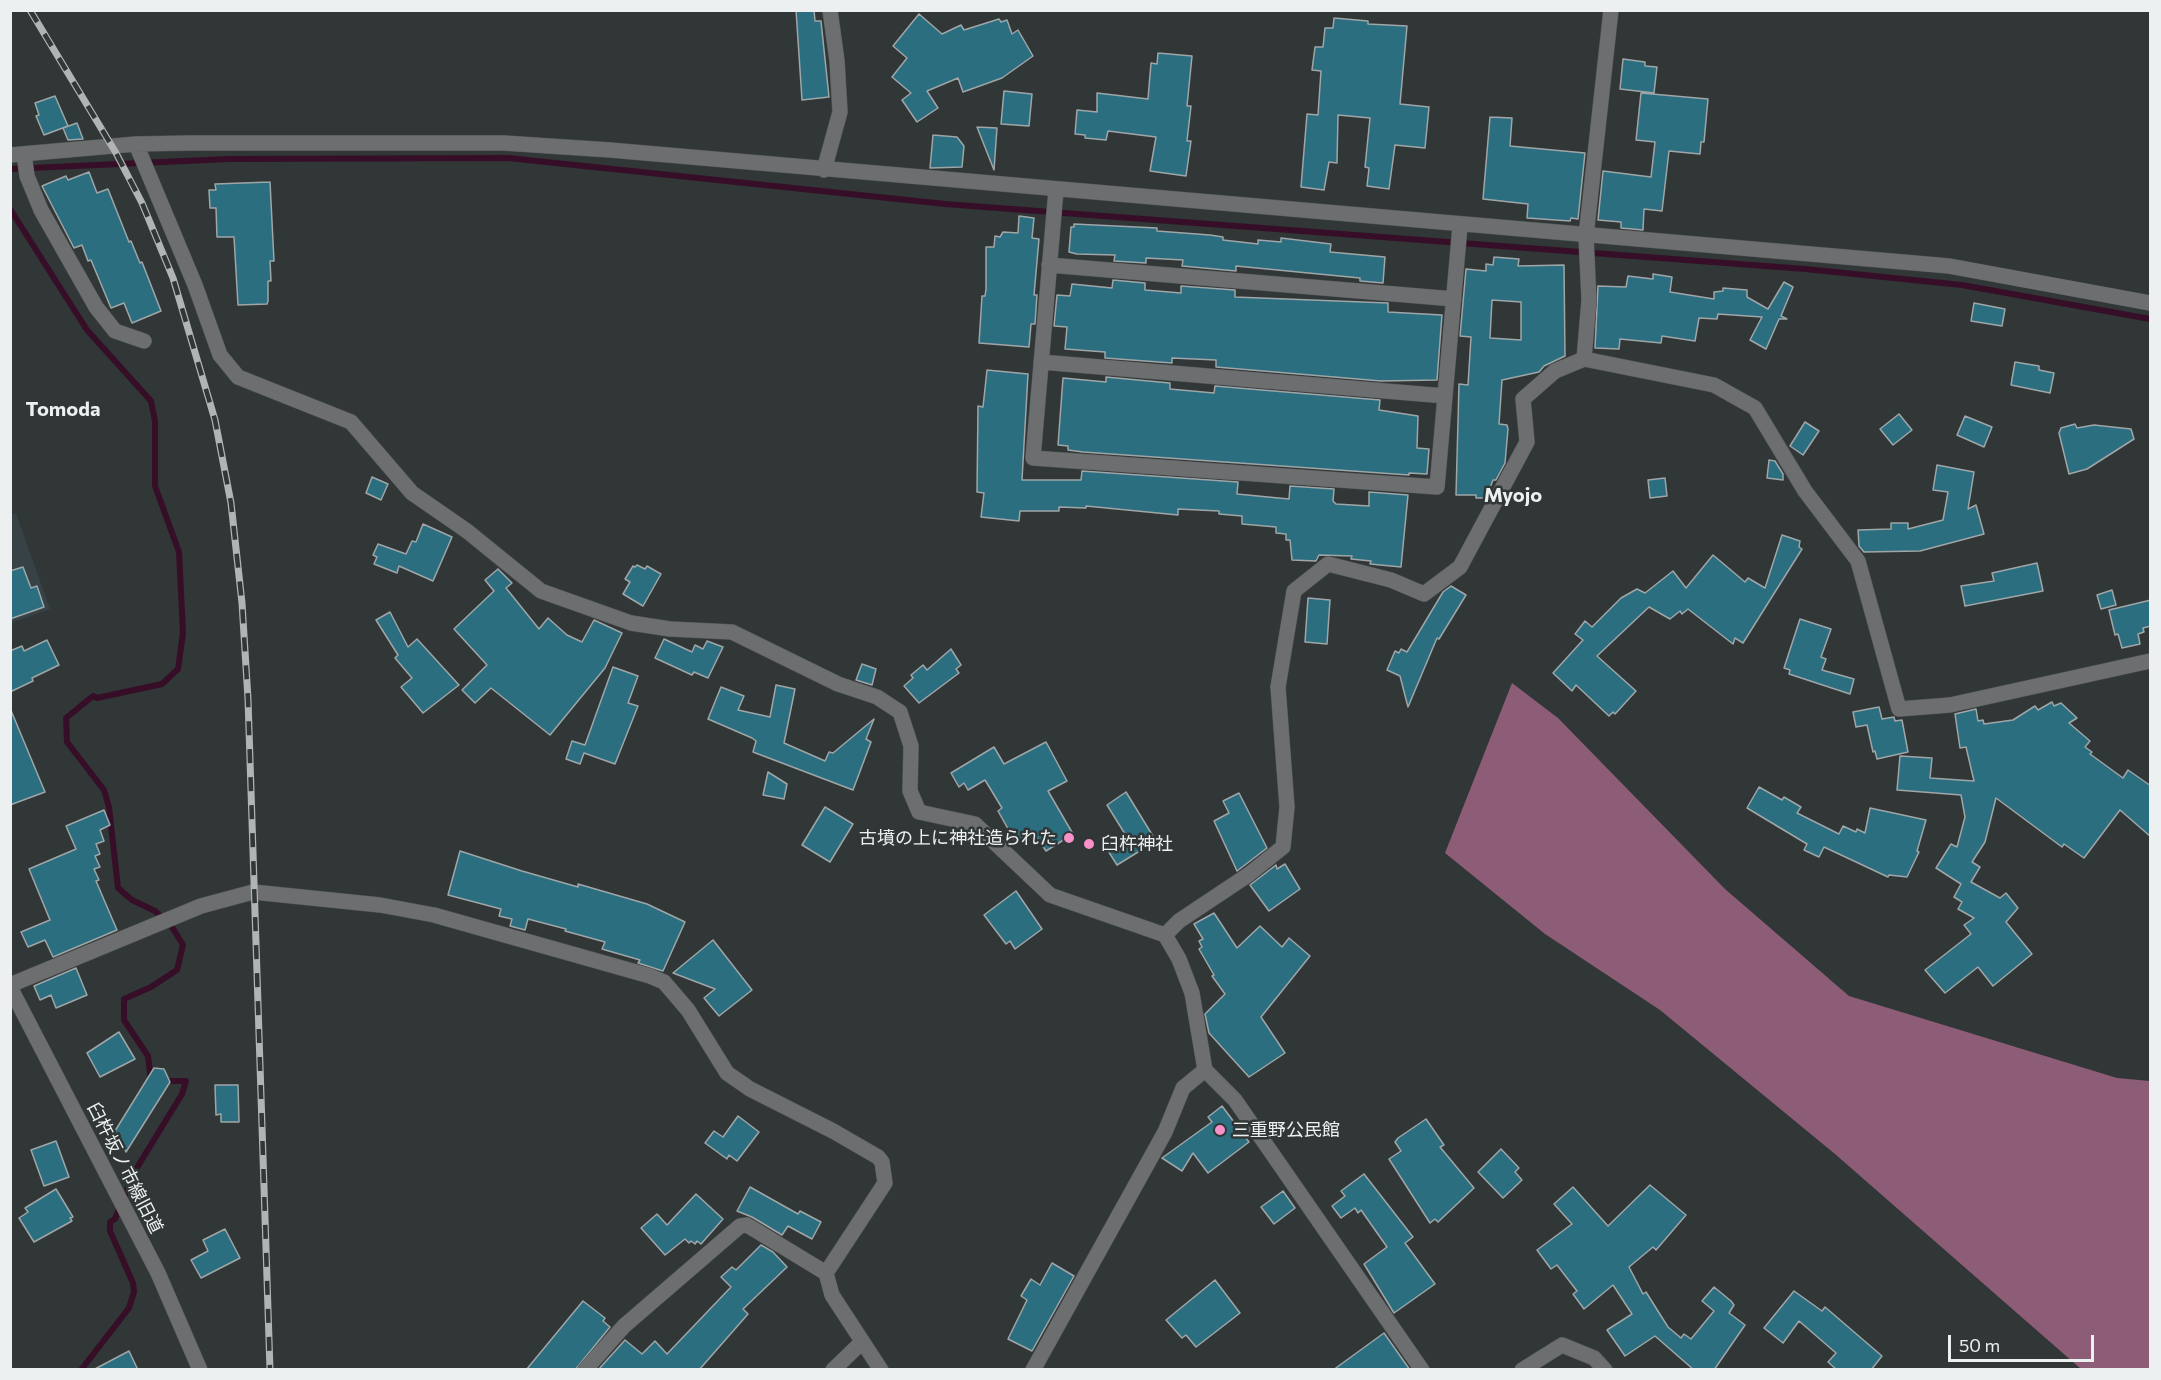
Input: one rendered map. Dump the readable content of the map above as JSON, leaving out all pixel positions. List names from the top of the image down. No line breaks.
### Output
{"streets":{"street":["臼杵坂ノ市線旧道"]},"districts":["Tomoda","Myojo"],"places":["古墳の上に神社造られた","臼杵神社","三重野公民館"],"scale_bar":"50 m"}
